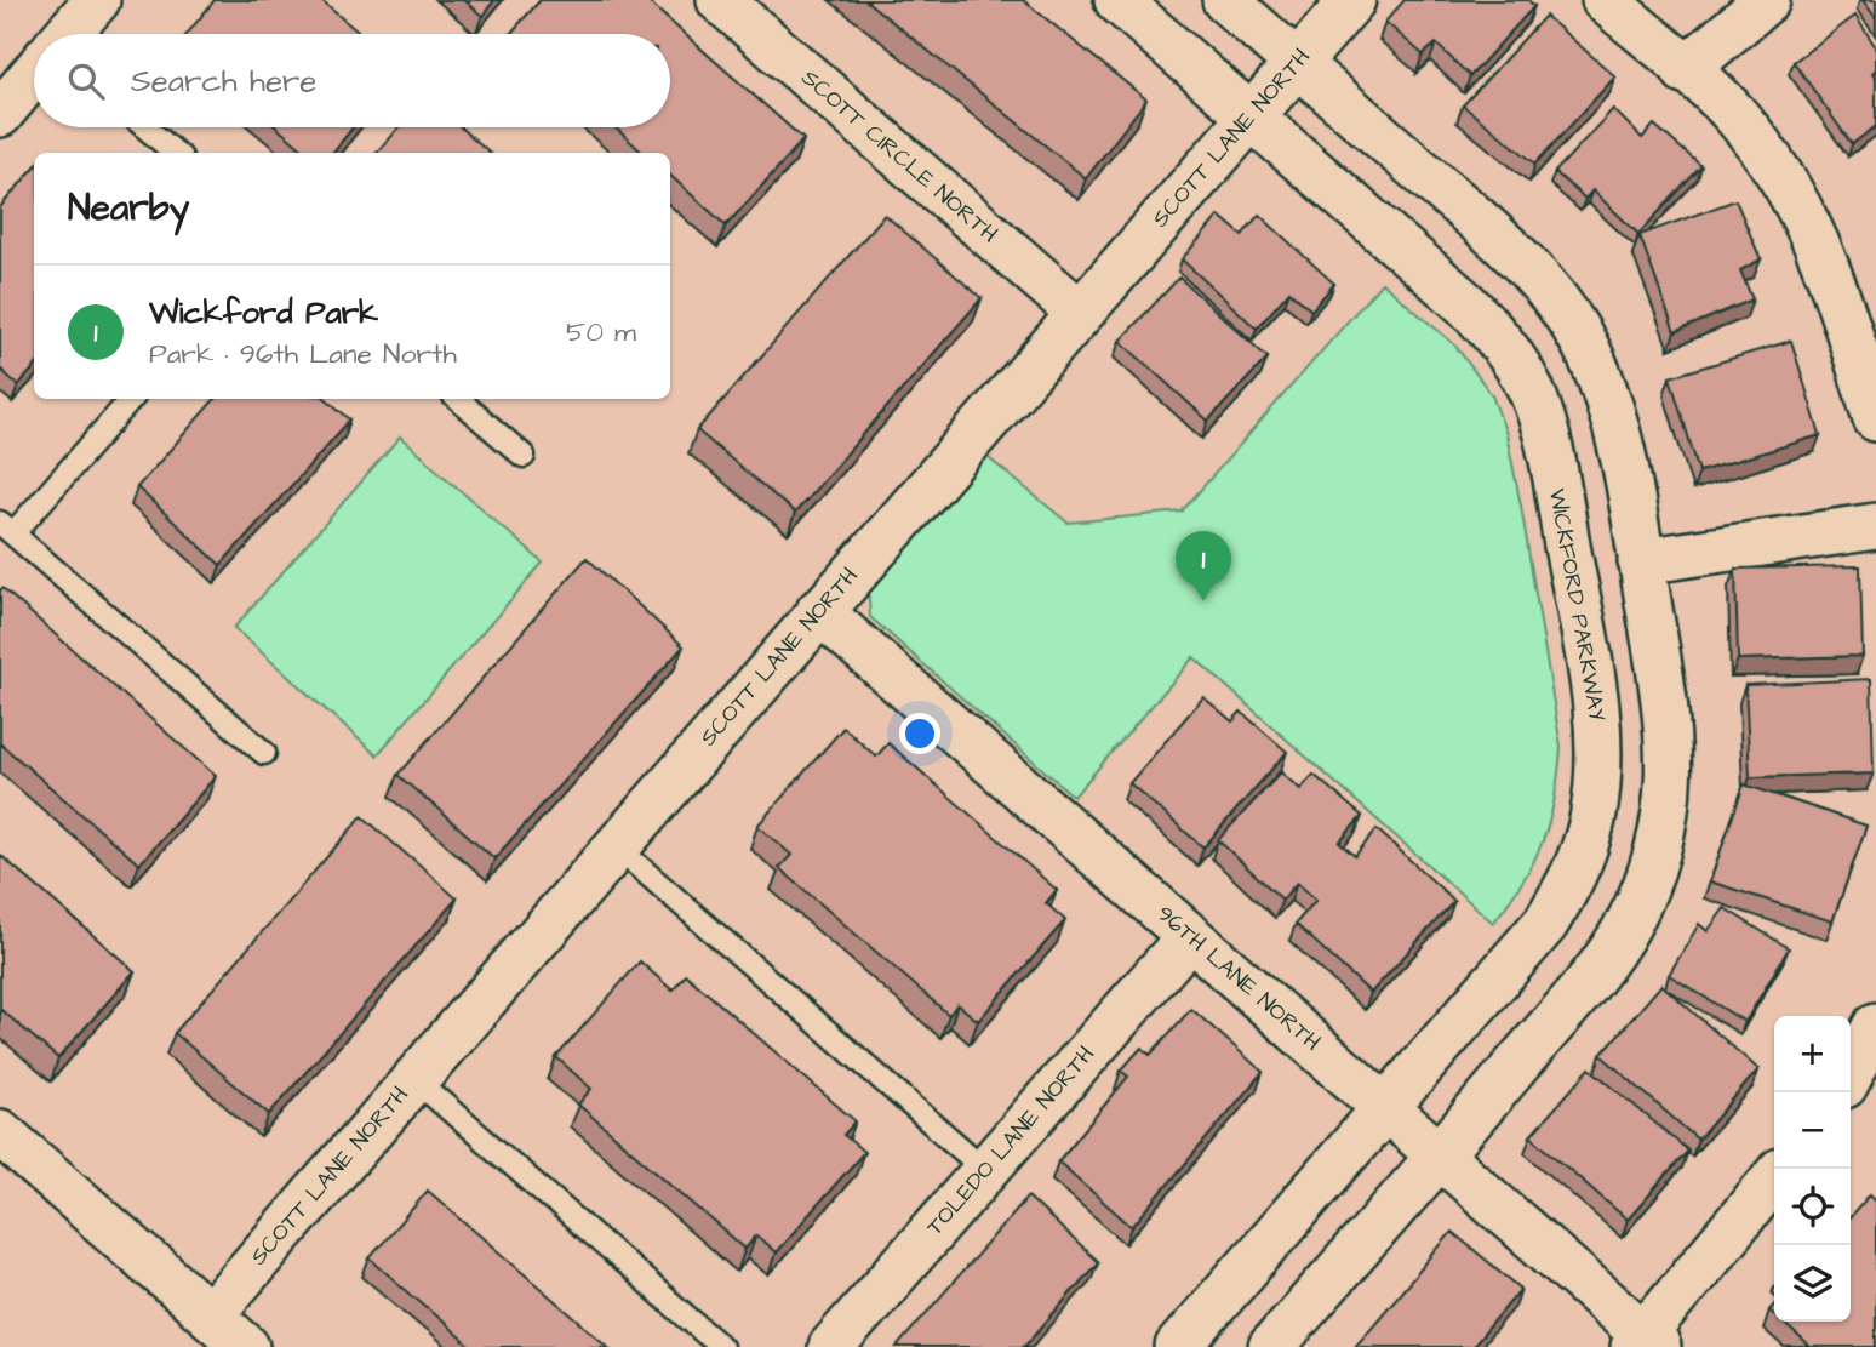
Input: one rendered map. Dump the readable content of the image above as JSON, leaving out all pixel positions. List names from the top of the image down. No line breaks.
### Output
{"streets":{"street":["SCOTT LANE NORTH","SCOTT CIRCLE NORTH","WICKFORD PARKWAY","96TH LANE NORTH","TOLEDO LANE NORTH"]},"crossings":[["SCOTT LANE NORTH","SCOTT CIRCLE NORTH"],["SCOTT LANE NORTH","WICKFORD PARKWAY"],["SCOTT LANE NORTH","96TH LANE NORTH"],["WICKFORD PARKWAY","96TH LANE NORTH"],["96TH LANE NORTH","TOLEDO LANE NORTH"]],"page":{"search":"Search here","heading":"Nearby","list":[{"mark":"1","name":"Wickford Park","note":"Park · 96th Lane North","value":"50 m"}],"pins":"1","map_buttons":["+","−"]}}
